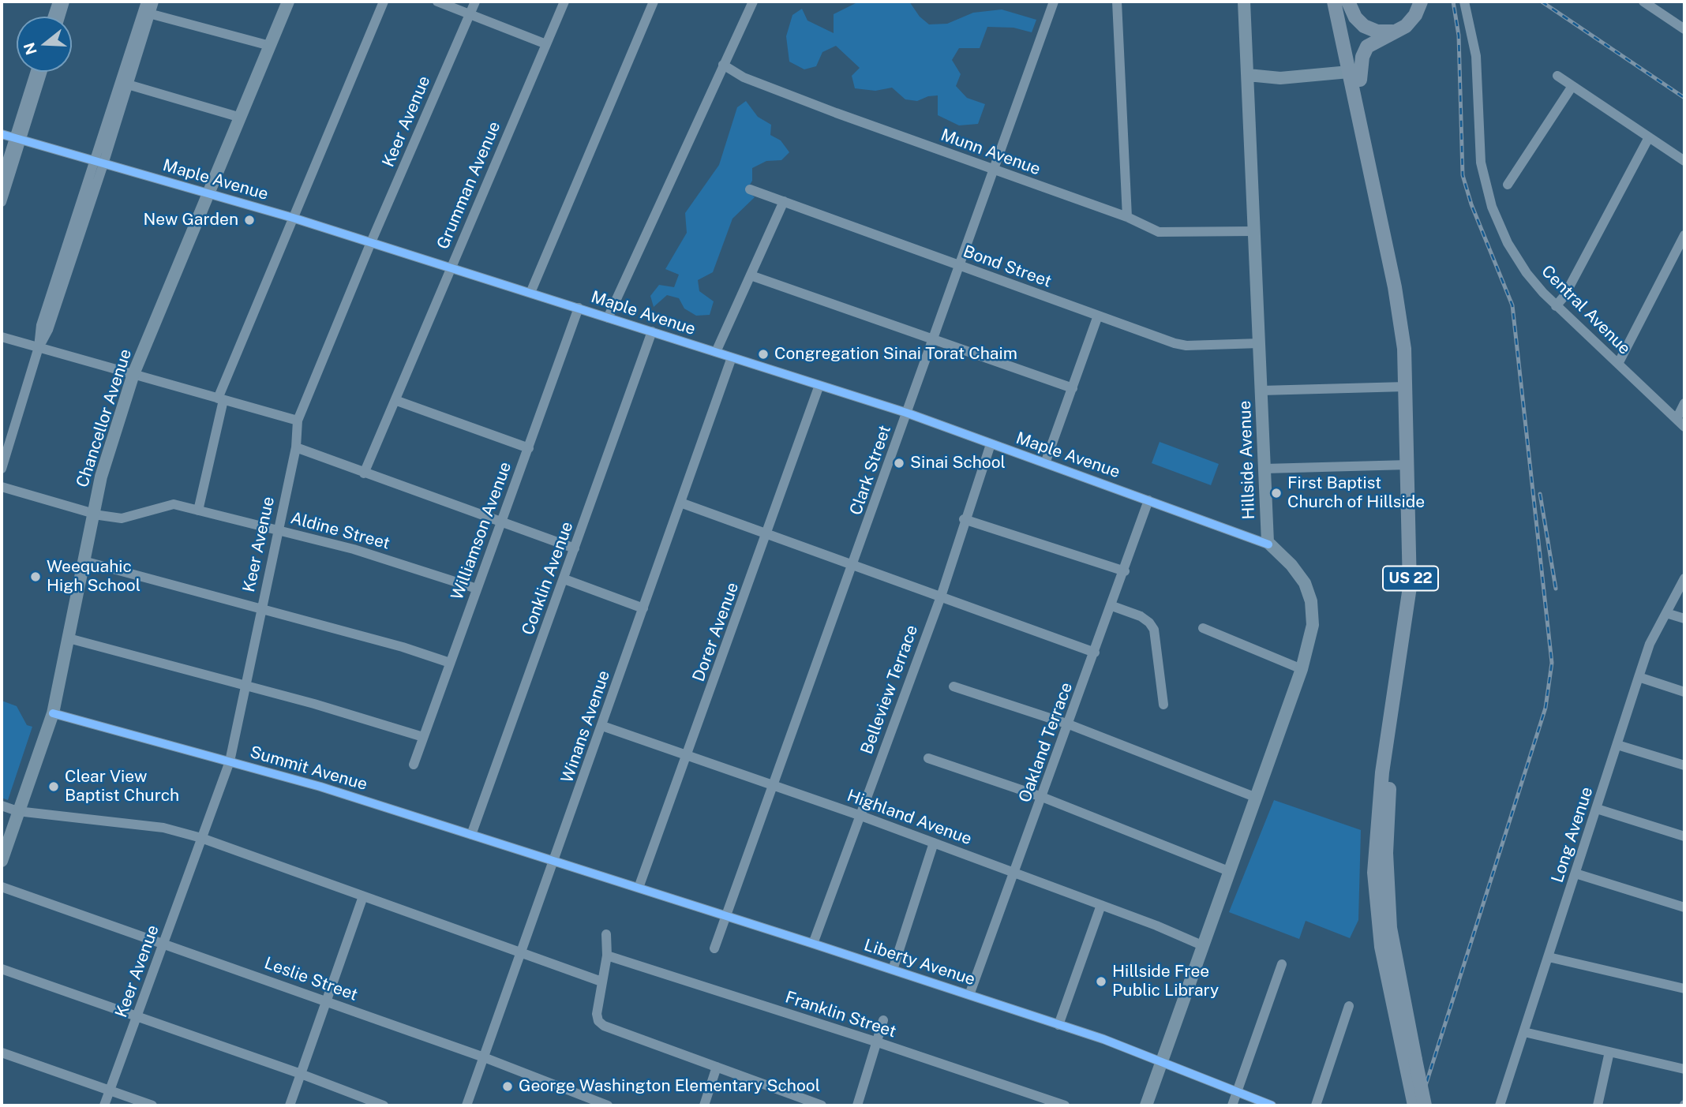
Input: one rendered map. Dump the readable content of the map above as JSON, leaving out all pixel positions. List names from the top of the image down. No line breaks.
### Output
{"streets":{"highway":["US 22"],"main road":["Chancellor Avenue","Hillside Avenue"],"street":["Keer Avenue","Munn Avenue","Maple Avenue","Grumman Avenue","Bond Street","Central Avenue","Clark Street","Aldine Street","Williamson Avenue","Conklin Avenue","Dorer Avenue","Belleview Terrace","Winans Avenue","Oakland Terrace","Summit Avenue","Highland Avenue","Long Avenue","Liberty Avenue","Leslie Street","Franklin Street"]},"crossings":[["Keer Avenue","Maple Avenue"],["Keer Avenue","Aldine Street"],["Keer Avenue","Summit Avenue"],["Keer Avenue","Leslie Street"],["Munn Avenue","Hillside Avenue"],["Munn Avenue","Clark Street"],["Maple Avenue","Grumman Avenue"],["Maple Avenue","Chancellor Avenue"],["Maple Avenue","Hillside Avenue"],["Maple Avenue","Clark Street"],["Maple Avenue","Williamson Avenue"],["Maple Avenue","Conklin Avenue"],["Maple Avenue","Dorer Avenue"],["Maple Avenue","Belleview Terrace"],["Maple Avenue","Winans Avenue"],["Maple Avenue","Oakland Terrace"],["Bond Street","Hillside Avenue"],["Bond Street","Clark Street"],["Chancellor Avenue","Aldine Street"],["Chancellor Avenue","Summit Avenue"],["Clark Street","Highland Avenue"],["Clark Street","Liberty Avenue"],["Aldine Street","Williamson Avenue"],["Conklin Avenue","Summit Avenue"],["Dorer Avenue","Highland Avenue"],["Dorer Avenue","Liberty Avenue"],["Belleview Terrace","Highland Avenue"],["Belleview Terrace","Liberty Avenue"],["Winans Avenue","Summit Avenue"],["Winans Avenue","Highland Avenue"],["Winans Avenue","Liberty Avenue"],["Winans Avenue","Leslie Street"],["Oakland Terrace","Highland Avenue"],["Oakland Terrace","Liberty Avenue"],["Summit Avenue","Liberty Avenue"]],"places":["New Garden","Congregation Sinai Torat Chaim","Sinai School","First Baptist Church of Hillside","Weequahic High School","Clear View Baptist Church","Hillside Free Public Library","George Washington Elementary School"],"north":"left"}
